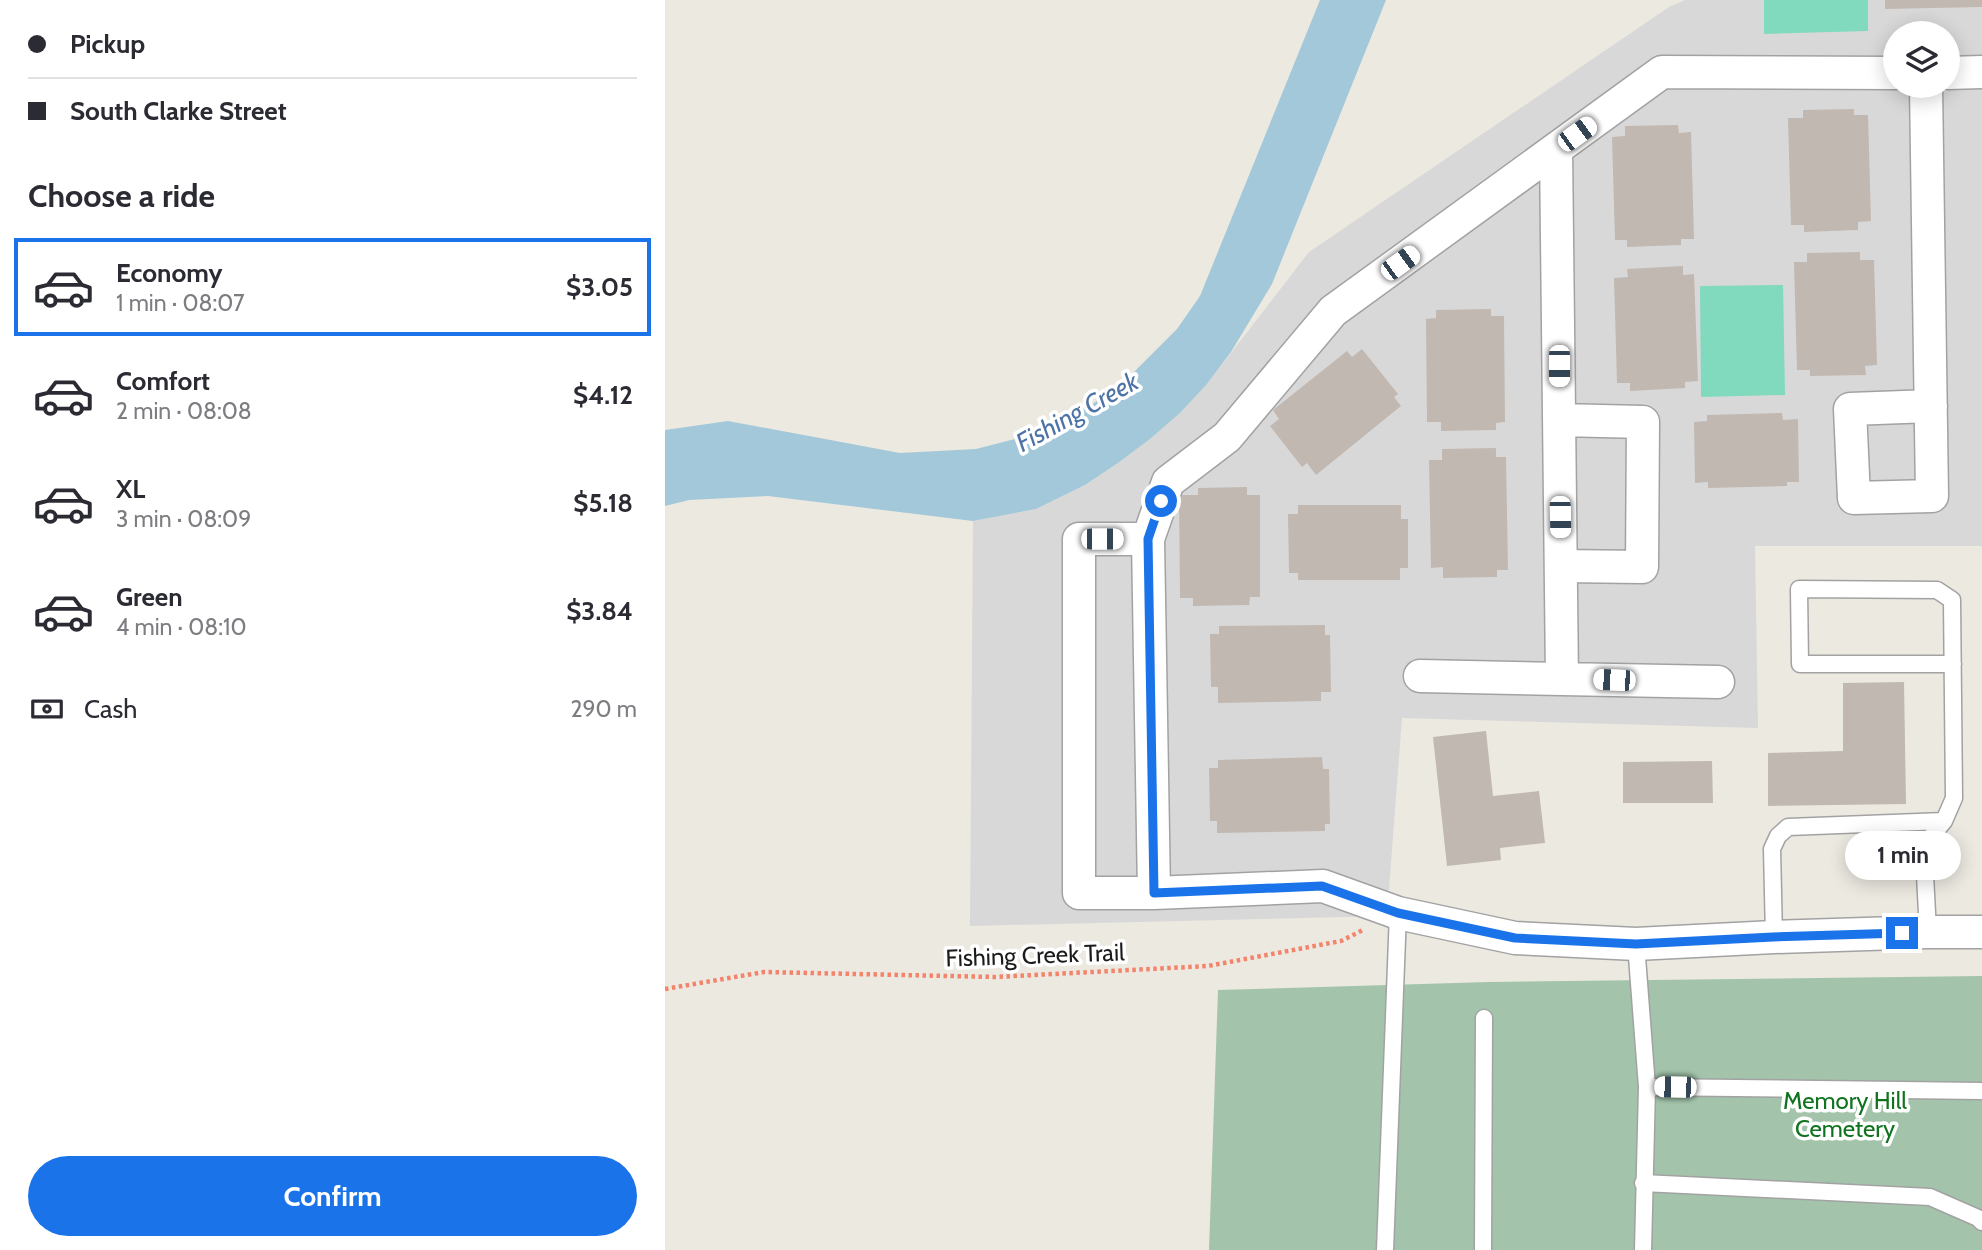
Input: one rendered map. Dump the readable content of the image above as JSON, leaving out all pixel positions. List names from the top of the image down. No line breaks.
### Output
{"streets":{"path":["Fishing Creek Trail"]},"water":["Fishing Creek"],"parks":["Memory Hill Cemetery"],"page":{"banner":["Pickup","South Clarke Street"],"heading":"Choose a ride","list":[{"name":"Economy","note":"1 min · 08:07","value":"$3.05"},{"name":"Comfort","note":"2 min · 08:08","value":"$4.12"},{"name":"XL","note":"3 min · 08:09","value":"$5.18"},{"name":"Green","note":"4 min · 08:10","value":"$3.84"}],"pay":["Cash","290 m"],"bubble":"1 min","buttons":"Confirm"}}
